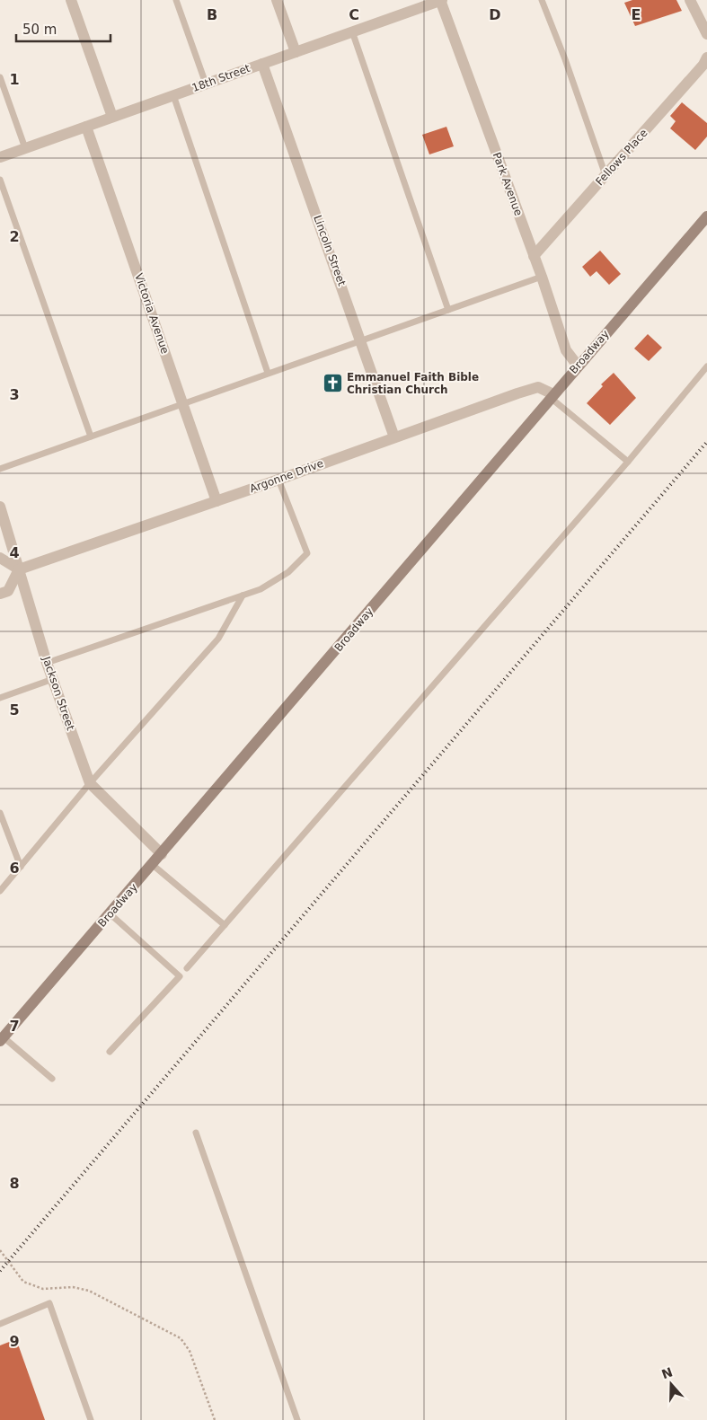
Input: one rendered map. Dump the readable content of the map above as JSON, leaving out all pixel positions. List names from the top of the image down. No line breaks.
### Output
{"streets":{"street":["18th Street","Fellows Place","Park Avenue","Lincoln Street","Victoria Avenue","Broadway","Argonne Drive","Jackson Street"]},"crossings":[["18th Street","Park Avenue"],["18th Street","Lincoln Street"],["18th Street","Victoria Avenue"],["Fellows Place","Park Avenue"],["Park Avenue","Broadway"],["Lincoln Street","Argonne Drive"],["Victoria Avenue","Argonne Drive"],["Broadway","Argonne Drive"],["Broadway","Jackson Street"],["Argonne Drive","Jackson Street"]],"places":{"church":["Emmanuel Faith Bible Christian Church"]},"scale_bar":"50 m","north":"top","grid":{"columns":["B","C","D","E"],"rows":["1","2","3","4","5","6","7","8","9"]}}
